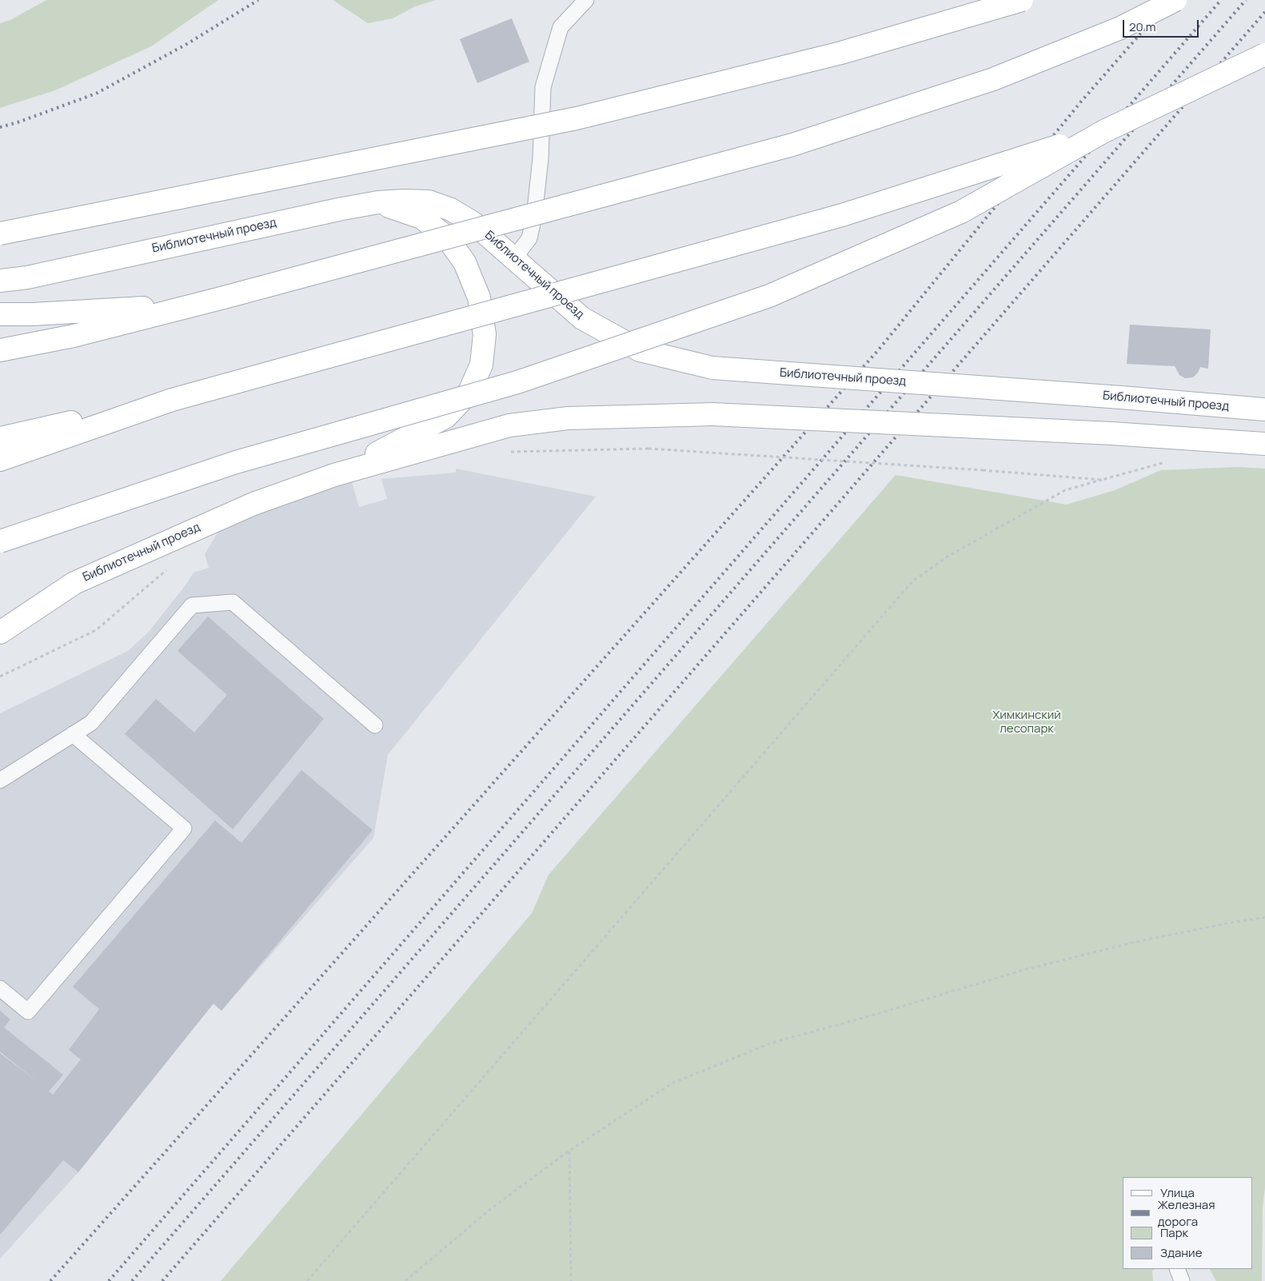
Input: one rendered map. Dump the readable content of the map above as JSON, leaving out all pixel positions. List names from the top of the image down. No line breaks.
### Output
{"streets":{"main road":["Библиотечный проезд"]},"parks":["Химкинский лесопарк"],"legend":["Улица","Железная дорога","Парк","Здание"],"scale_bar":"20 m"}
